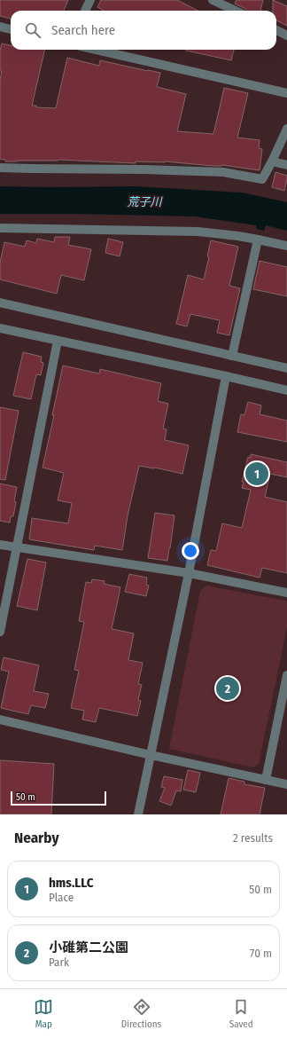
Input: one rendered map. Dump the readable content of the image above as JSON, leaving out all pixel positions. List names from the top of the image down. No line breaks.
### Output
{"water":["荒子川"],"scale_bar":"50 m","page":{"search":"Search here","pins":["1","2"],"scale":"50 m","heading":["Nearby","2 results"],"list":[{"mark":"1","name":"hms.LLC","note":"Place","value":"50 m"},{"mark":"2","name":"小碓第二公園","note":"Park","value":"70 m"}],"nav":["Map","Directions","Saved"]}}
